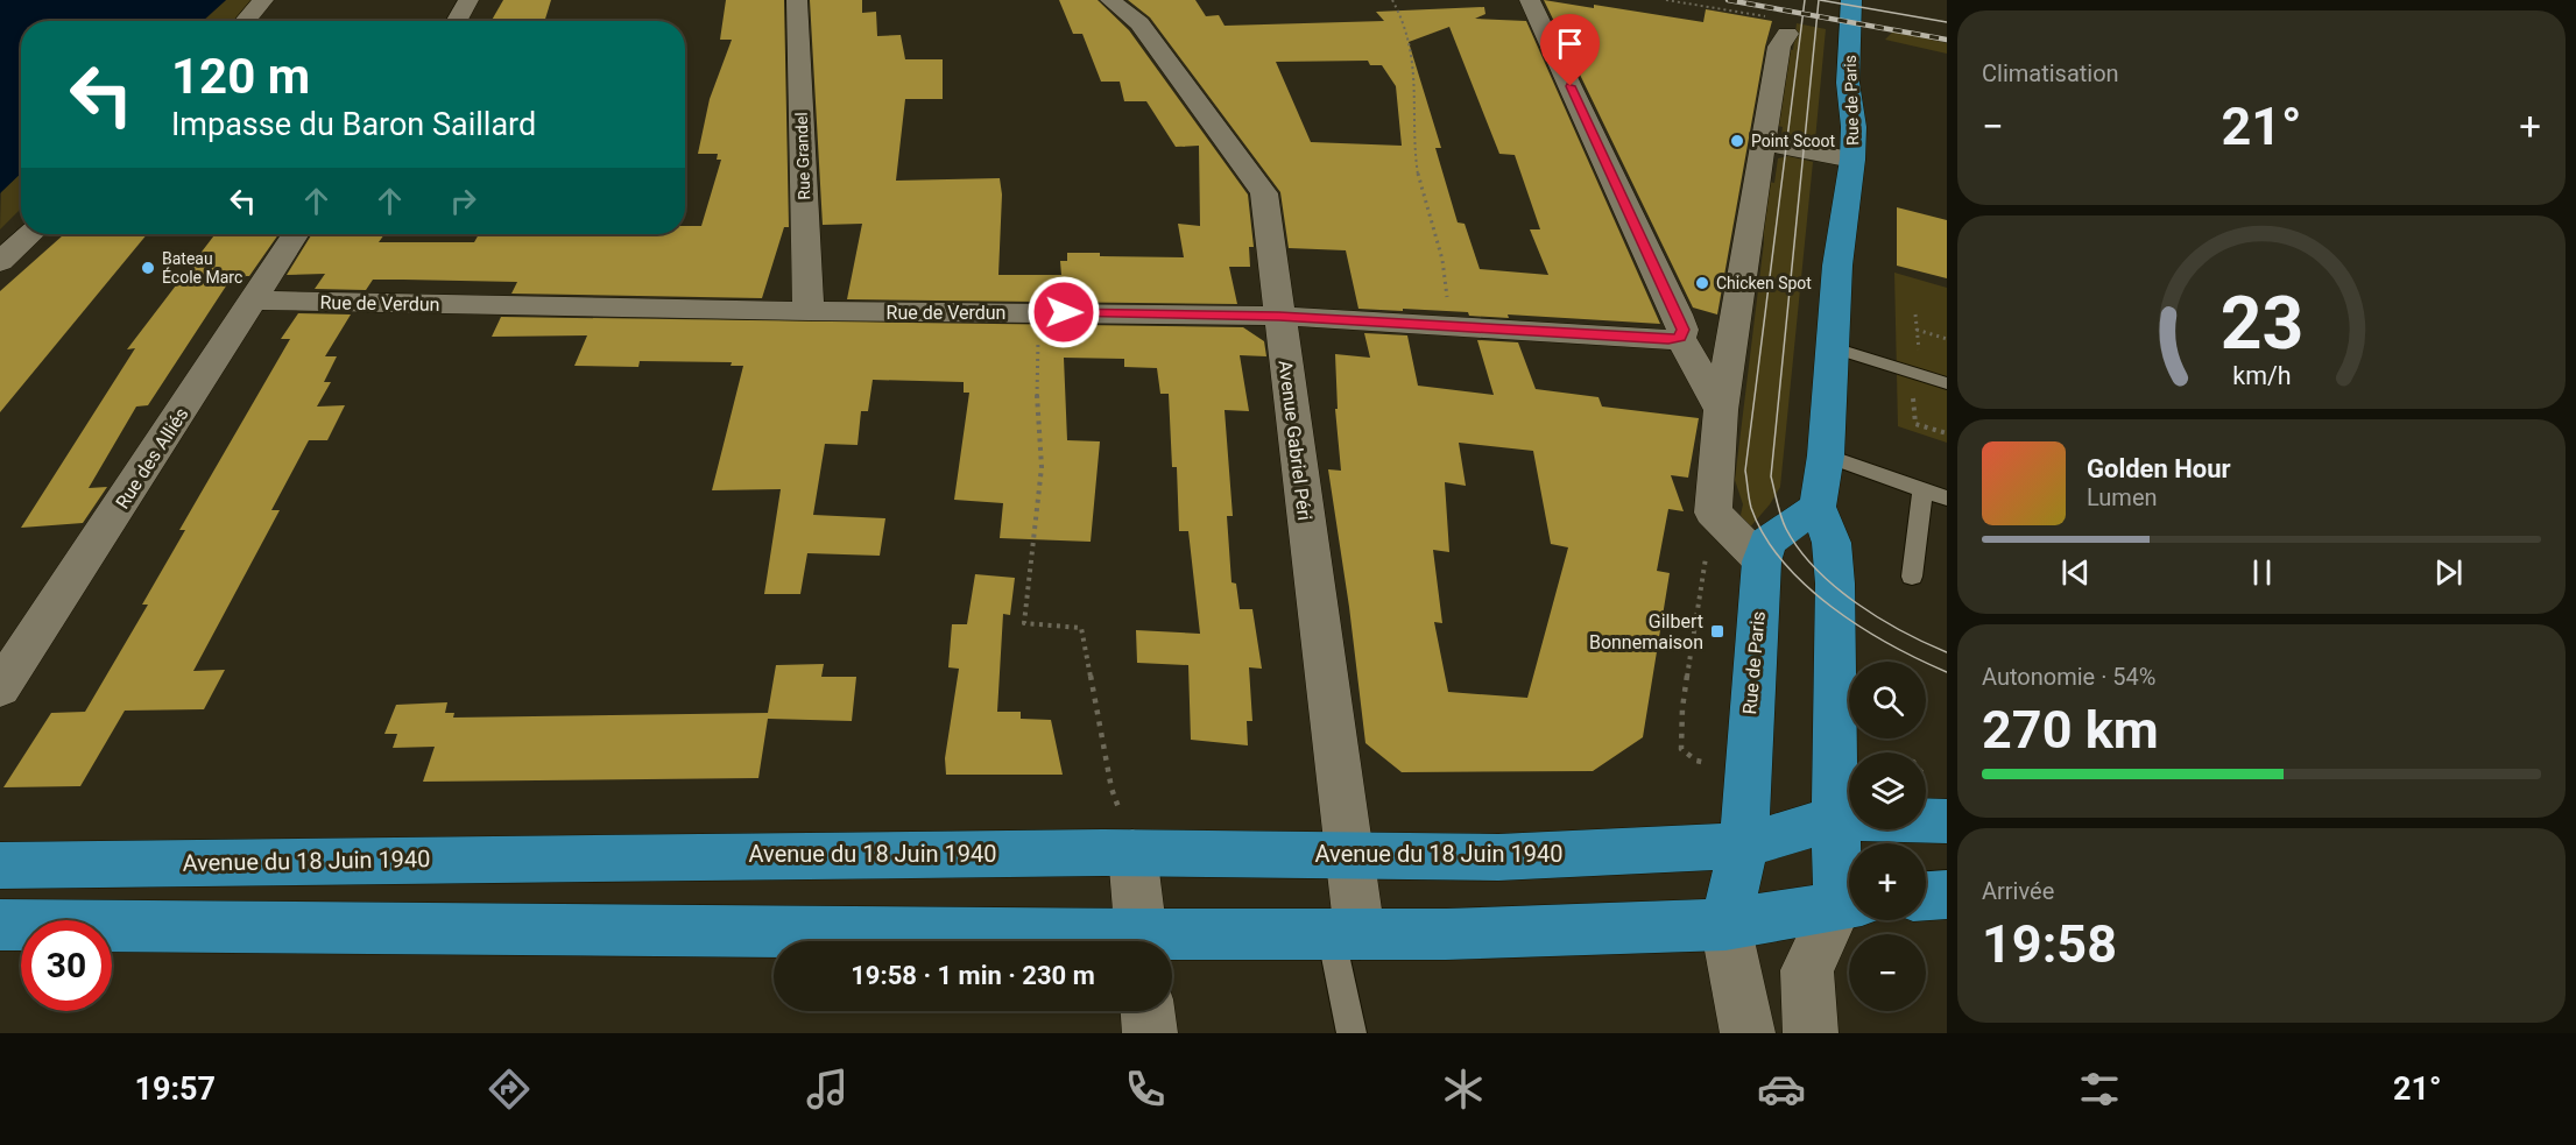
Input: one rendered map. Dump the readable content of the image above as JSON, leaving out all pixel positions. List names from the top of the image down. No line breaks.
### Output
{"streets":{"main road":["Rue de Paris","Avenue du 18 Juin 1940"],"street":["Rue Grandel","Rue de Verdun","Avenue Gabriel Péri","Rue des Alliés"]},"crossings":[["Rue de Paris","Avenue du 18 Juin 1940"],["Rue Grandel","Rue de Verdun"],["Rue de Verdun","Avenue Gabriel Péri"],["Rue de Verdun","Rue des Alliés"],["Avenue Gabriel Péri","Avenue du 18 Juin 1940"]],"places":{"other":["Point Scoot","Bateau École Marc","Chicken Spot"],"transit":["Gilbert Bonnemaison"]},"page":{"tile":["Climatisation",["Autonomie · 54%","270 km"],["Arrivée","19:58"]],"turn":["120 m","Impasse du Baron Saillard"],"heat":["−","21°","+"],"song":["Golden Hour","Lumen"],"map_buttons":["+","−"],"limit":"30","trip":"19:58 · 1 min · 230 m","tabs":["19:57","21°"],"gauge":["23","km/h"]}}
